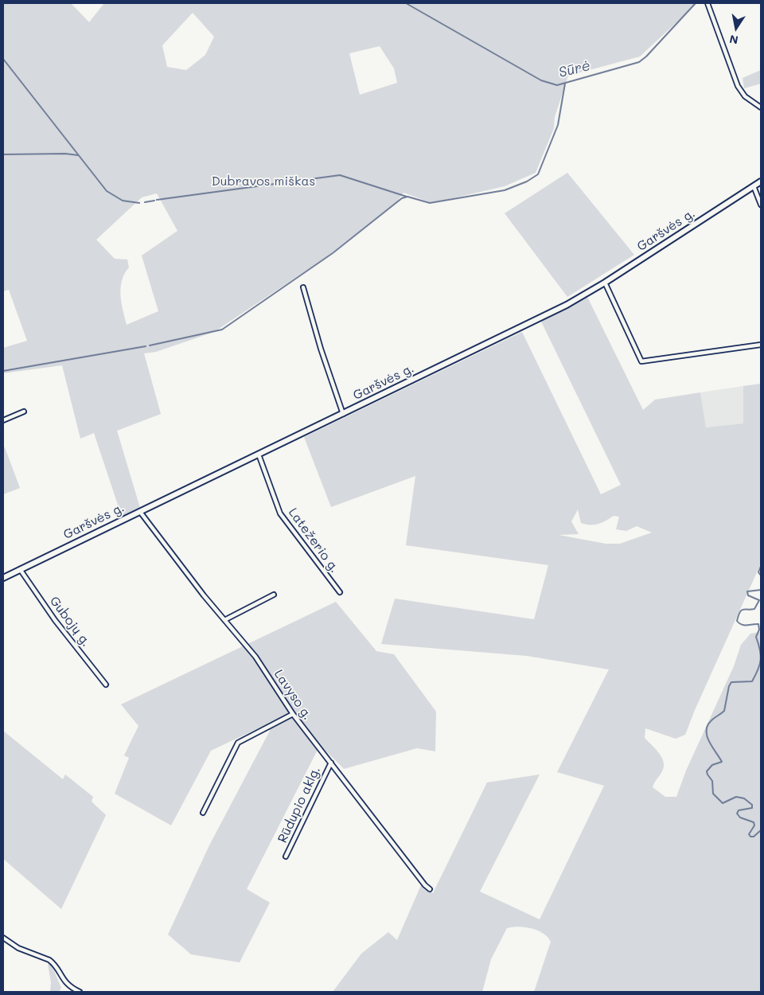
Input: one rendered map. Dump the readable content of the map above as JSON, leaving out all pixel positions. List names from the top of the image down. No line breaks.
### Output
{"streets":{"main road":["Garšvės g."],"street":["Latežerio g.","Gubojų g.","Lavyso g.","Rūdupio aklg."]},"crossings":[["Garšvės g.","Latežerio g."],["Garšvės g.","Gubojų g."],["Garšvės g.","Lavyso g."],["Lavyso g.","Rūdupio aklg."]],"water":["Sūrė"],"parks":["Dubravos miškas"],"north":"bottom"}
